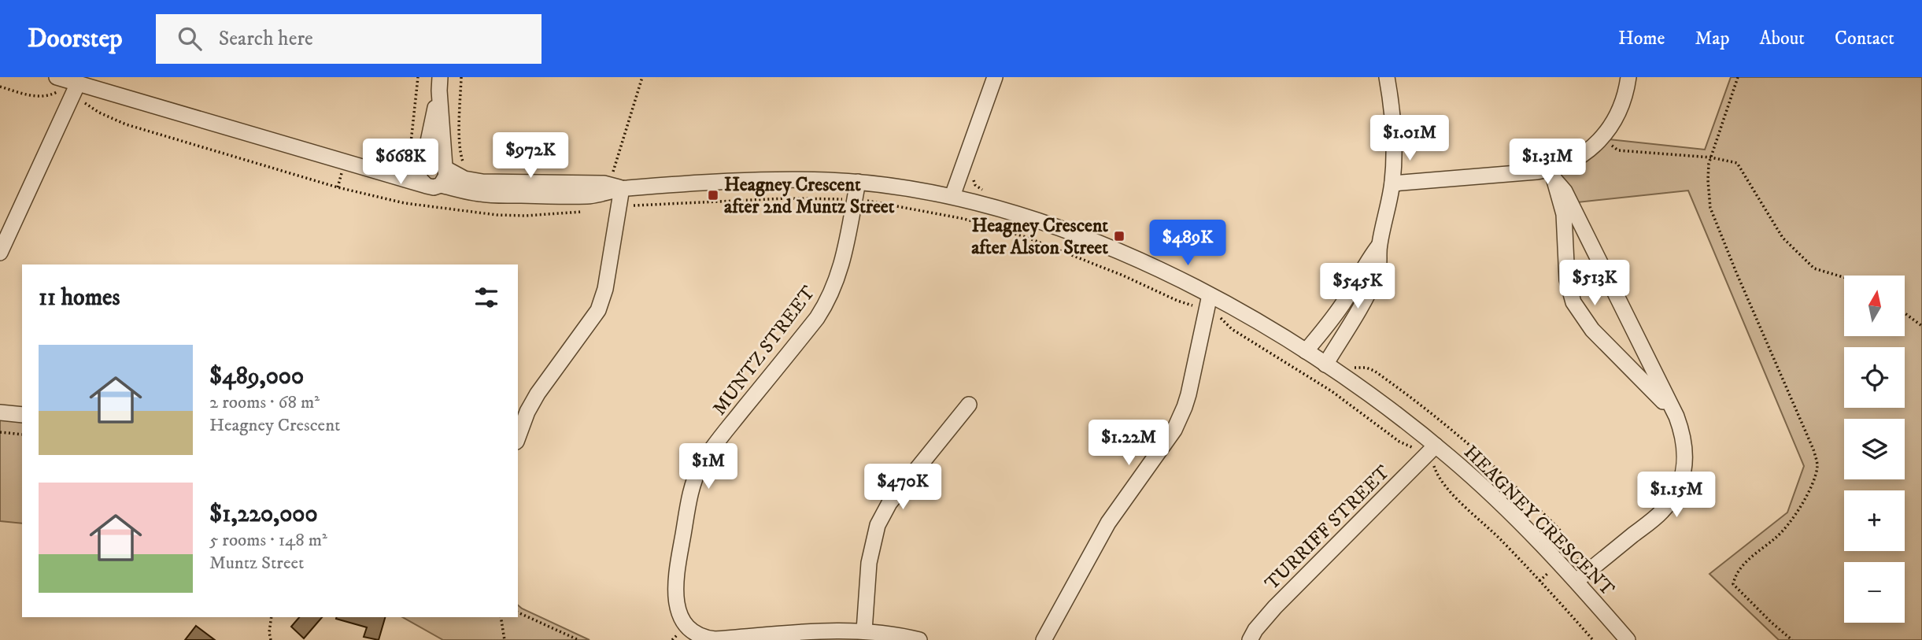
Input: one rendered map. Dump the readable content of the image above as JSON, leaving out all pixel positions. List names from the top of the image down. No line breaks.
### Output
{"streets":{"street":["MUNTZ STREET","HEAGNEY CRESCENT","TURRIFF STREET"]},"crossings":[["MUNTZ STREET","HEAGNEY CRESCENT"],["HEAGNEY CRESCENT","TURRIFF STREET"]],"places":{"transit":["Heagney Crescent after 2nd Muntz Street","Heagney Crescent after Alston Street"]},"north":"top","page":{"header":"Doorstep","search":"Search here","nav":["Home","Map","About","Contact"],"price":["$1.01M","$972K","$668K","$1.31M","$489K","$513K","$545K","$1.22M","$1M","$470K","$1.15M"],"heading":"11 homes","map_buttons":["+","−"],"list":[{"name":"$489,000","note":"2 rooms · 68 m² · Heagney Crescent"},{"name":"$1,220,000","note":"5 rooms · 148 m² · Muntz Street"}]}}
